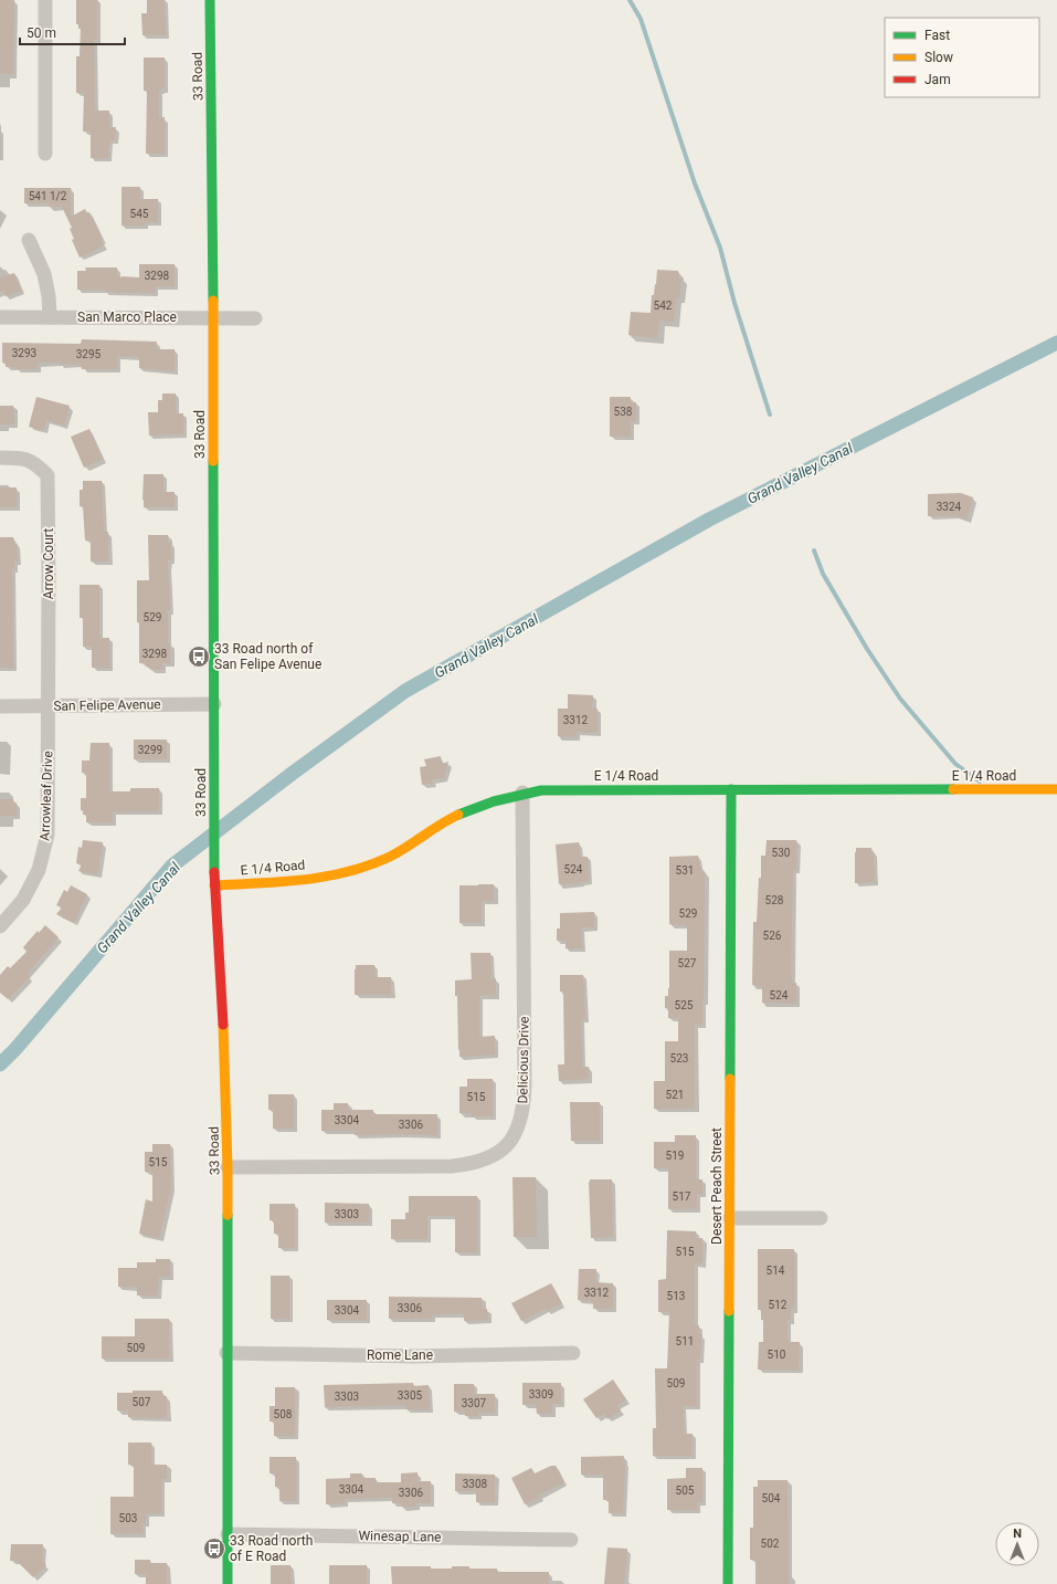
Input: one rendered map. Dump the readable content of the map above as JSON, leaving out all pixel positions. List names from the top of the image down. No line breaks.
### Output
{"streets":{"street":["33 Road","San Marco Place","Arrow Court","San Felipe Avenue","E 1/4 Road","Arrowleaf Drive","Delicious Drive","Desert Peach Street","Rome Lane","Winesap Lane"]},"crossings":[["33 Road","San Marco Place"],["33 Road","San Felipe Avenue"],["33 Road","E 1/4 Road"],["33 Road","Delicious Drive"],["33 Road","Rome Lane"],["33 Road","Winesap Lane"],["Arrow Court","San Felipe Avenue"],["Arrow Court","Arrowleaf Drive"],["San Felipe Avenue","Arrowleaf Drive"],["E 1/4 Road","Delicious Drive"],["E 1/4 Road","Desert Peach Street"]],"water":["Grand Valley Canal"],"places":{"bus stop":["33 Road north of San Felipe Avenue","33 Road north of E Road"]},"house_numbers":["541 1/2","545","3298","542","3293","3295","538","3324","529","3298","3312","3299","530","524","531","528","529","526","527","524","525","523","521","515","3304","3306","519","515","517","3303","515","514","3312","513","512","3306","3304","511","509","510","509","3309","3305","3303","507","3307","508","3308","3304","505","3306","504","503","502"],"legend":["Fast","Slow","Jam"],"scale_bar":"50 m","north":"top"}
